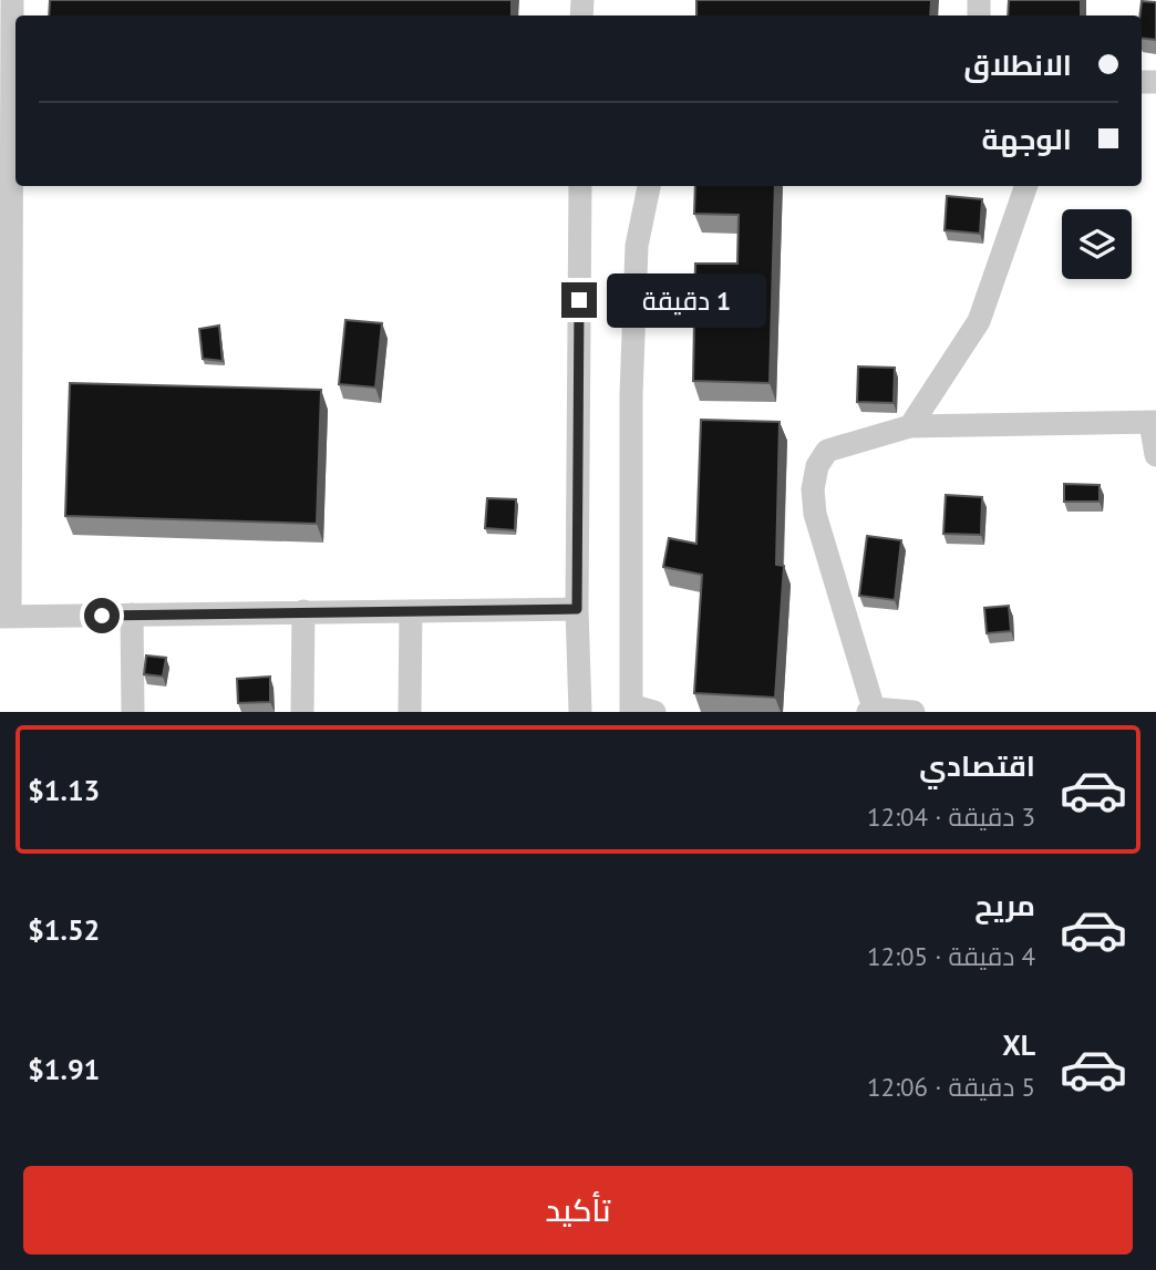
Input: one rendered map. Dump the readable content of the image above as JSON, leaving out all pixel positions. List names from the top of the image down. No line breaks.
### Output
{"page":{"banner":["الانطلاق","الوجهة"],"bubble":"1 دقيقة","list":[{"name":"اقتصادي","note":"3 دقيقة · 12:04","value":"$1.13"},{"name":"مريح","note":"4 دقيقة · 12:05","value":"$1.52"},{"name":"XL","note":"5 دقيقة · 12:06","value":"$1.91"}],"buttons":"تأكيد"}}
